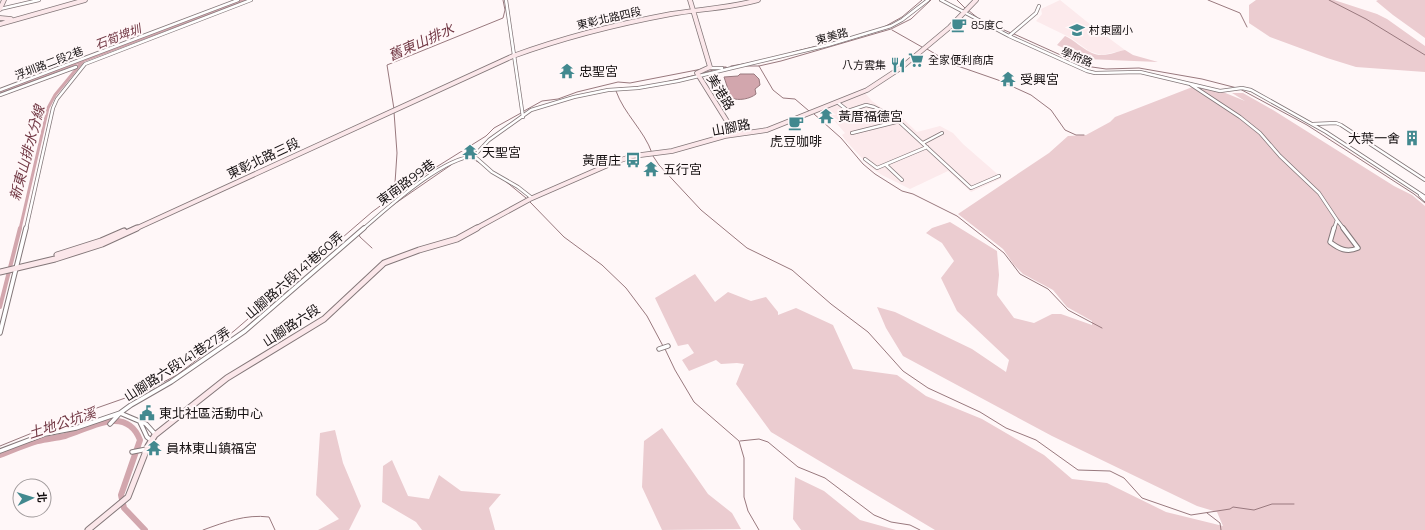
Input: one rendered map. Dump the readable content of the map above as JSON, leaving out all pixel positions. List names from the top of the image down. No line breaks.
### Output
{"streets":{"main road":["東彰北路四段","美港路","山腳路","東彰北路三段","山腳路六段"],"street":["東美路","學府路","浮圳路二段2巷","東南路99巷","山腳路六段141巷60弄","山腳路六段141巷27弄"]},"crossings":[["東彰北路四段","美港路"],["東彰北路四段","東彰北路三段"],["學府路","山腳路"],["美港路","山腳路"],["山腳路","山腳路六段"],["東南路99巷","山腳路六段141巷60弄"],["山腳路六段141巷60弄","山腳路六段141巷27弄"]],"water":["石筍埤圳","舊東山排水","新東山排水分線","土地公坑溪"],"places":{"cafe":["85度C","虎豆咖啡"],"school or university":["村東國小"],"supermarket":["全家便利商店"],"restaurant":["八方雲集"],"temple":["忠聖宮","受興宮","黃厝福德宮","天聖宮","五行宮","員林東山鎮福宮"],"building":["大葉一舍"],"bus stop":["黃厝庄"],"public building":["東北社區活動中心"]},"north":"right"}
